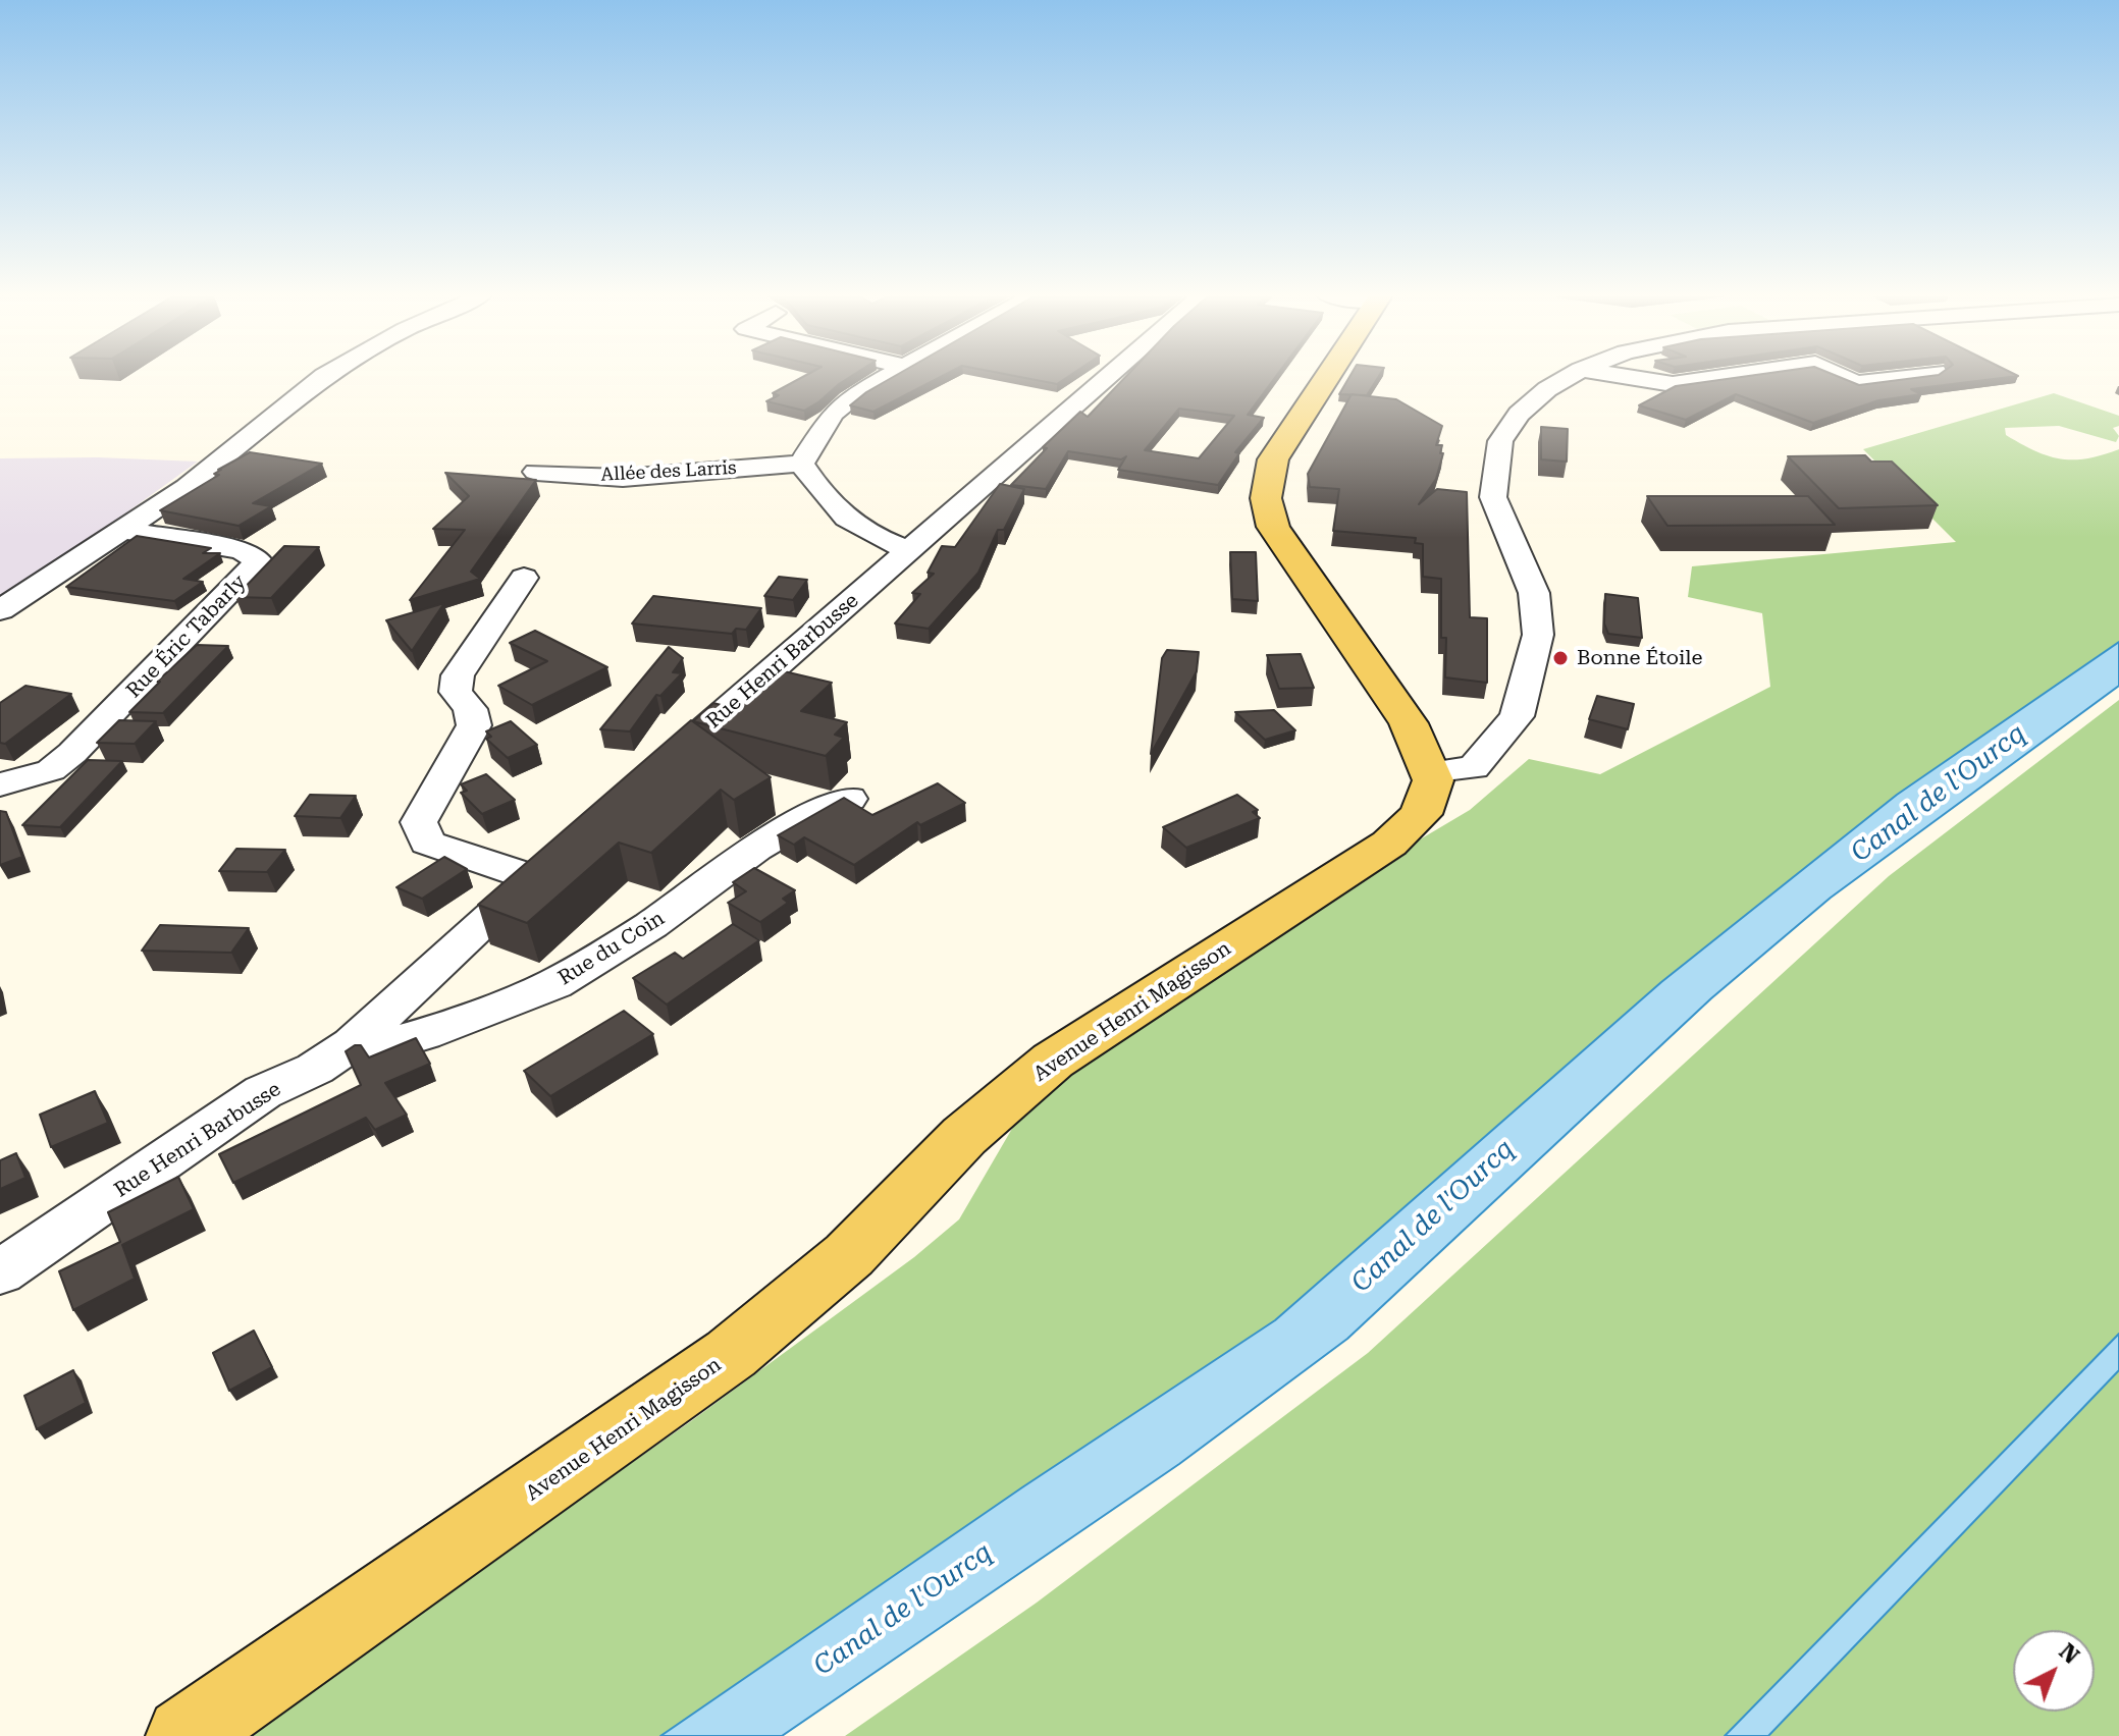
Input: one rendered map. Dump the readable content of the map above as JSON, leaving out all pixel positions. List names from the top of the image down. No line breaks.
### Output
{"streets":{"main road":["Avenue Henri Magisson"],"street":["Allée des Larris","Rue Éric Tabarly","Rue Henri Barbusse","Rue du Coin"]},"crossings":[["Rue Henri Barbusse","Rue du Coin"]],"water":["Canal de l'Ourcq"],"places":["Bonne Étoile"],"north":"top right"}
